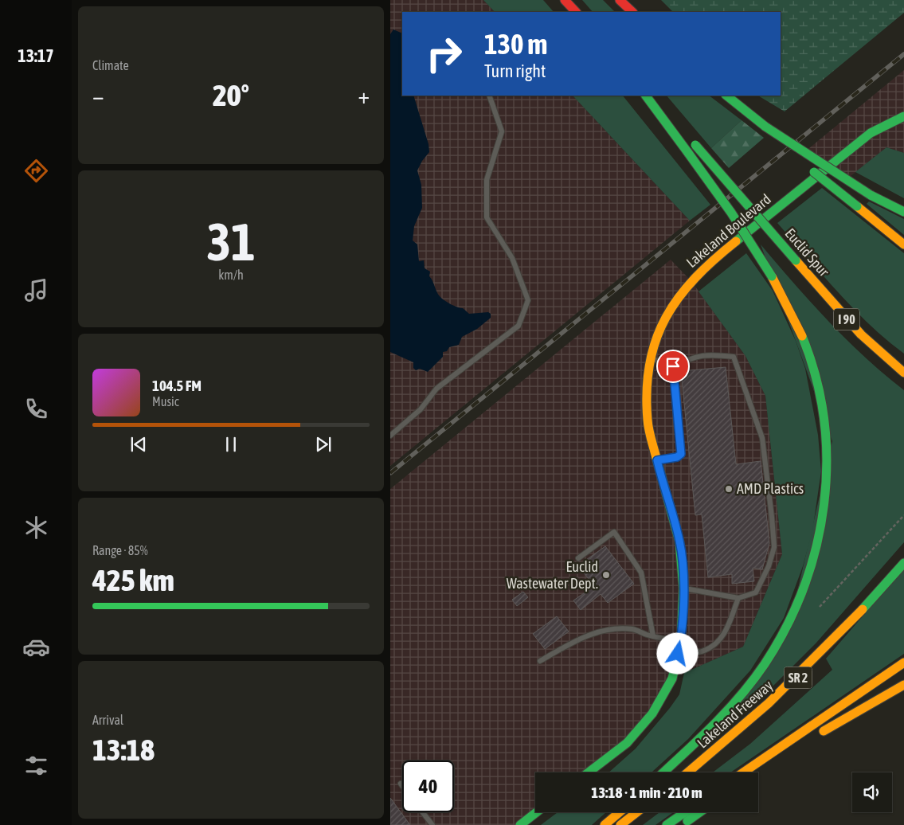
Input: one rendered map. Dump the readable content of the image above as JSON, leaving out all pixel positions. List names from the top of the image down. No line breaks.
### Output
{"streets":{"main road":["Lakeland Boulevard","Euclid Spur","I 90","SR 2","Lakeland Freeway"]},"places":["AMD Plastics","Euclid Wastewater Dept."],"page":{"tabs":"13:17","tile":["Climate",["31","km/h"],["Range · 85%","425 km"],["Arrival","13:18"]],"turn":["130 m","Turn right"],"heat":["−","20°","+"],"song":["104.5 FM","Music"],"limit":"40","trip":"13:18 · 1 min · 210 m"}}
